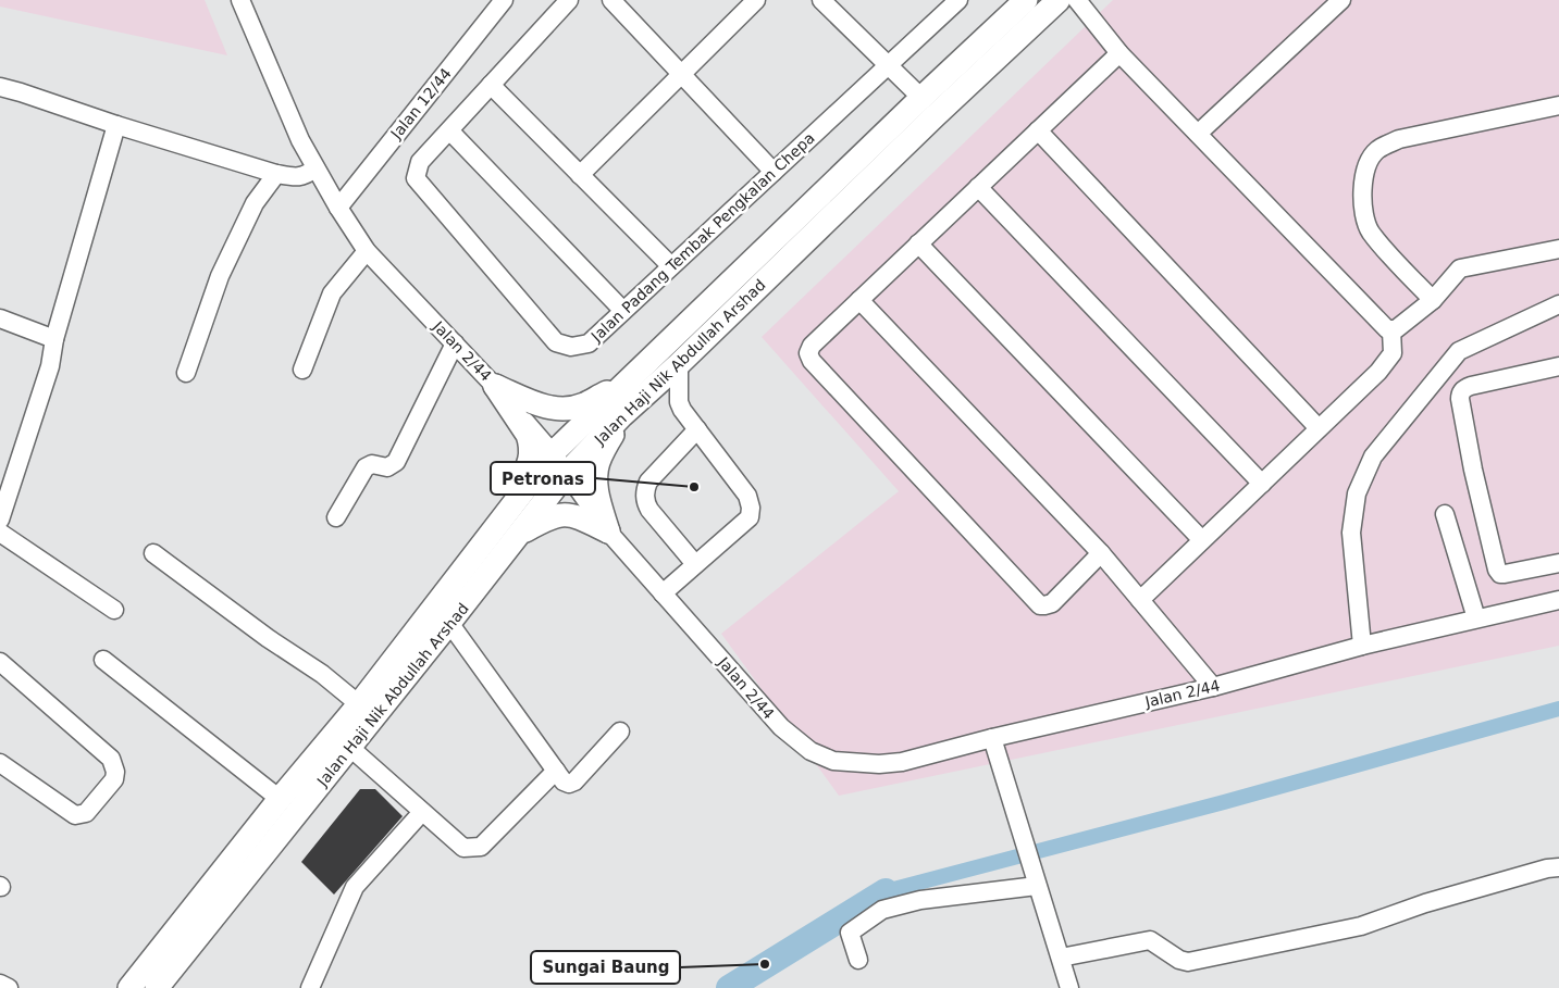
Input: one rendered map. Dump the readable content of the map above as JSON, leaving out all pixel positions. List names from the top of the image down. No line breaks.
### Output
{"streets":{"main road":["Jalan Haji Nik Abdullah Arshad"],"street":["Jalan 12/44","Jalan Padang Tembak Pengkalan Chepa","Jalan 2/44"]},"crossings":[["Jalan 12/44","Jalan 2/44"],["Jalan 2/44","Jalan Haji Nik Abdullah Arshad"]],"places":["Petronas","Sungai Baung"]}
